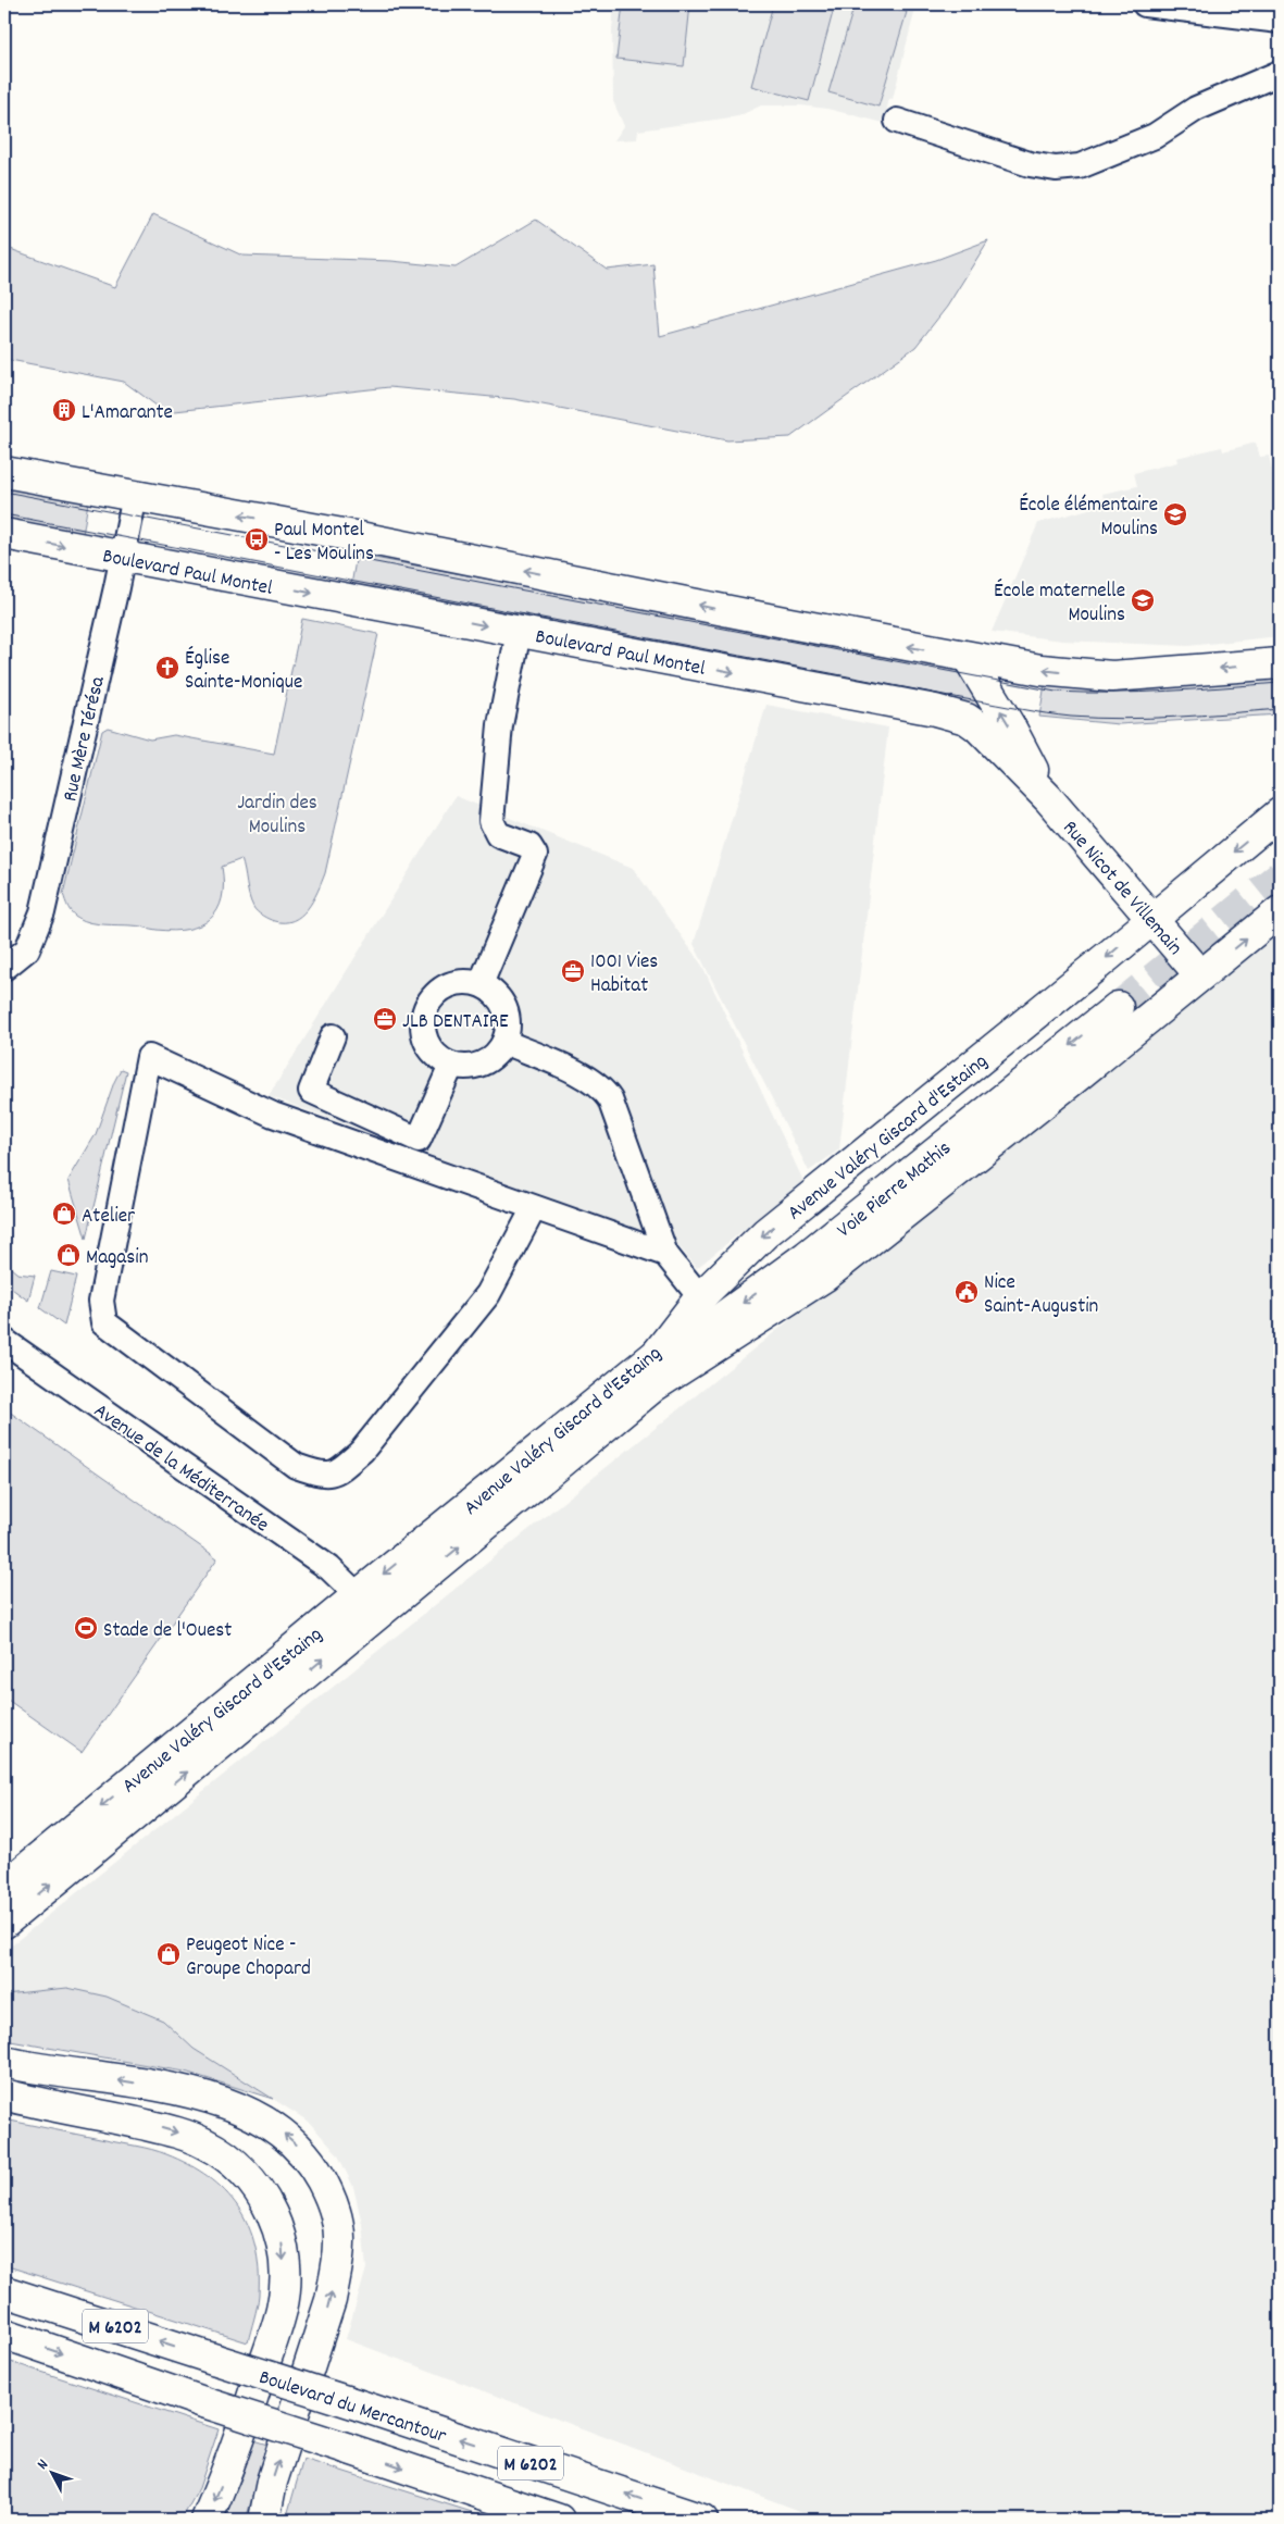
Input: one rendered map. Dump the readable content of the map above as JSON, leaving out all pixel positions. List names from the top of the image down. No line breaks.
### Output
{"streets":{"main road":["Boulevard Paul Montel","Rue Nicot de Villemain","Avenue Valéry Giscard d'Estaing","Voie Pierre Mathis","M 6202","Boulevard du Mercantour"],"street":["Rue Mère Térésa","Avenue de la Méditerranée"]},"crossings":[["Boulevard Paul Montel","Rue Mère Térésa"],["Boulevard Paul Montel","Rue Nicot de Villemain"],["Rue Nicot de Villemain","Avenue Valéry Giscard d'Estaing"],["Avenue Valéry Giscard d'Estaing","Voie Pierre Mathis"],["Avenue Valéry Giscard d'Estaing","Avenue de la Méditerranée"]],"one_way":["Voie Pierre Mathis"],"parks":["Jardin des Moulins"],"places":{"building":["L'Amarante"],"school or university":["École élémentaire Moulins","École maternelle Moulins"],"bus stop":["Paul Montel - Les Moulins"],"church":["Église Sainte-Monique"],"office":["1001 Vies Habitat","JLB DENTAIRE"],"shop":["Atelier","Magasin","Peugeot Nice - Groupe Chopard"],"public building":["Nice Saint-Augustin"],"sports":["Stade de l'Ouest"]},"north":"top left"}
